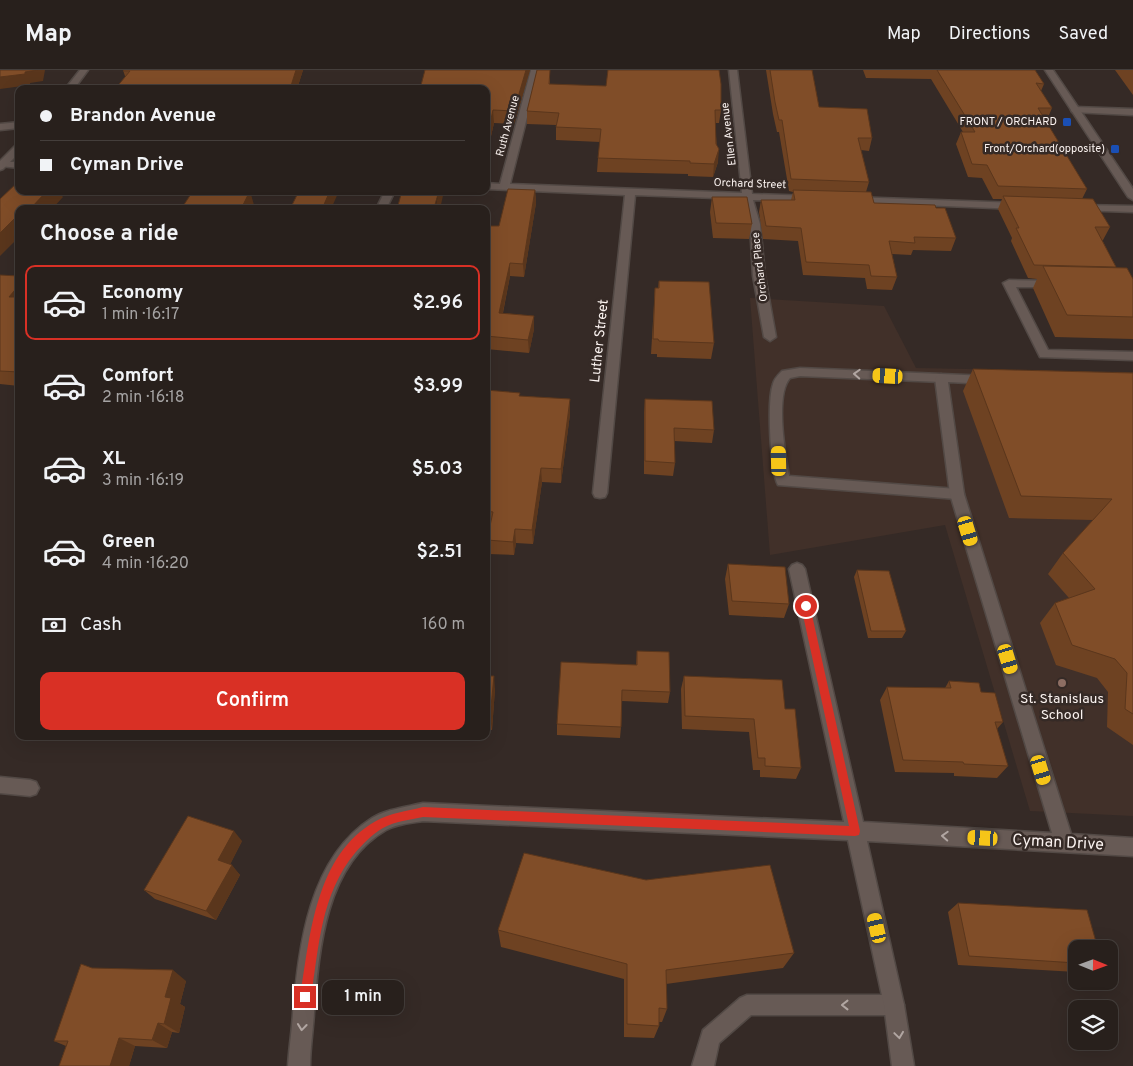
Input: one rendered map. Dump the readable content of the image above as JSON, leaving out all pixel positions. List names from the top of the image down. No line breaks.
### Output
{"streets":{"street":["Ruth Avenue","Ellen Avenue","Orchard Street","Orchard Place","Luther Street","Cyman Drive"]},"crossings":[["Ruth Avenue","Orchard Street"],["Ellen Avenue","Orchard Street"],["Ellen Avenue","Orchard Place"],["Orchard Street","Orchard Place"],["Orchard Street","Luther Street"]],"one_way":["Cyman Drive"],"places":{"transit":["FRONT / ORCHARD","Front/Orchard(opposite)"],"other":["St. Stanislaus School"]},"north":"right","page":{"header":"Map","nav":["Map","Directions","Saved"],"banner":["Brandon Avenue","Cyman Drive"],"heading":"Choose a ride","list":[{"name":"Economy","note":"1 min · 16:17","value":"$2.96"},{"name":"Comfort","note":"2 min · 16:18","value":"$3.99"},{"name":"XL","note":"3 min · 16:19","value":"$5.03"},{"name":"Green","note":"4 min · 16:20","value":"$2.51"}],"pay":["Cash","160 m"],"buttons":"Confirm","bubble":"1 min"}}
